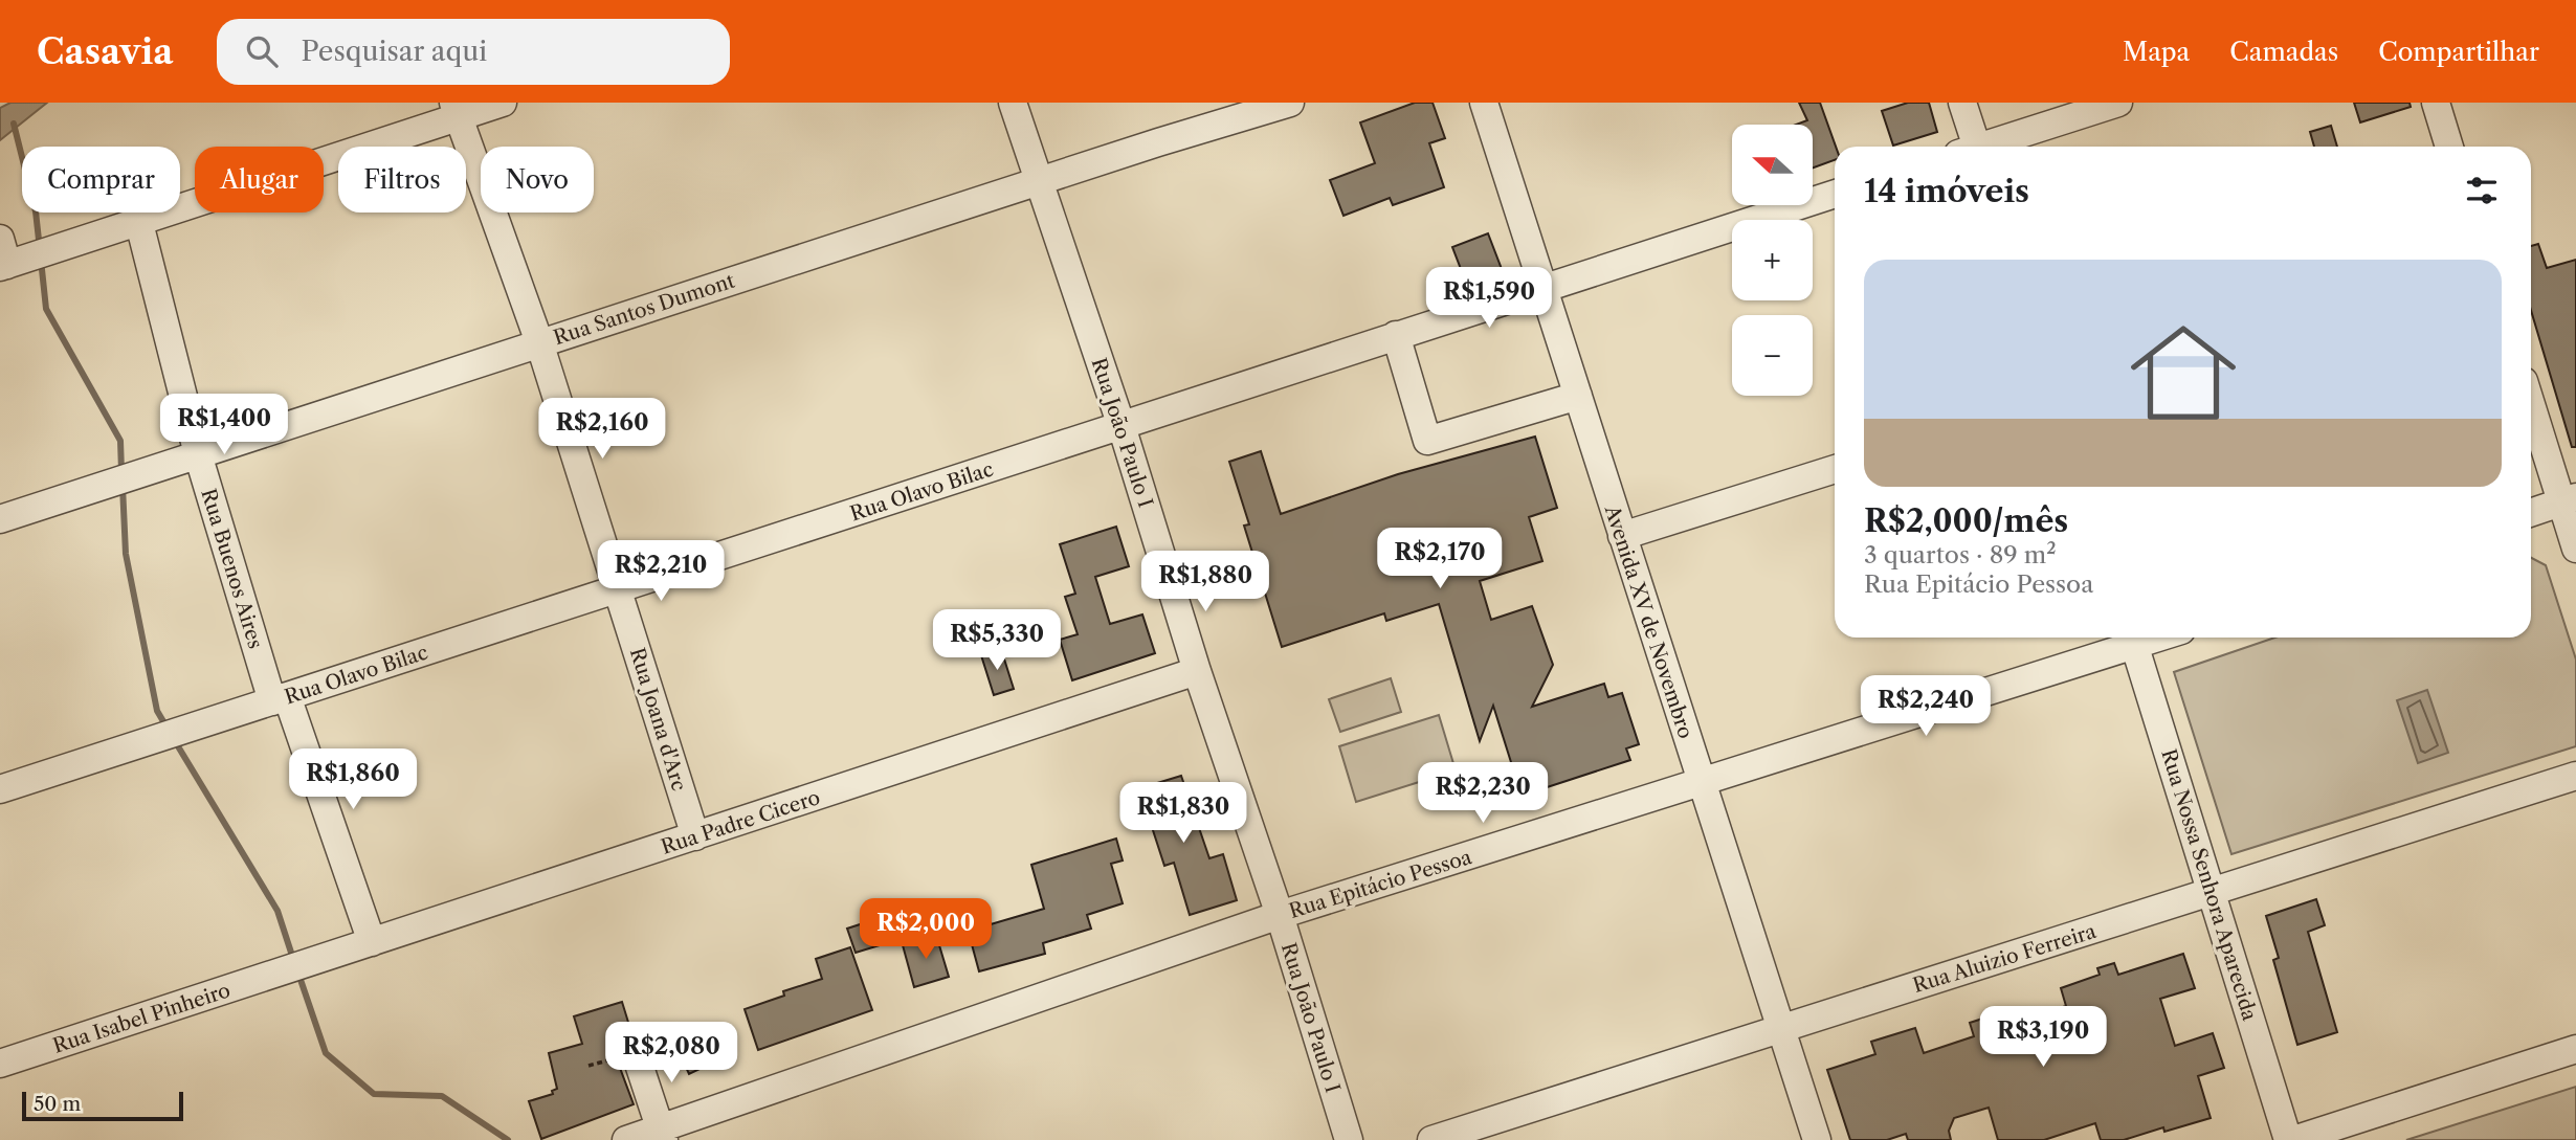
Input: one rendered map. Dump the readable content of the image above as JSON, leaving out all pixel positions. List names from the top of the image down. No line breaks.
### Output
{"streets":{"street":["Rua Santos Dumont","Rua João Paulo I","Rua Olavo Bilac","Rua Buenos Aires","Avenida XV de Novembro","Rua Joana d'Arc","Rua Padre Cicero","Rua Epitácio Pessoa","Rua Nossa Senhora Aparecida","Rua Aluizio Ferreira","Rua Isabel Pinheiro"]},"crossings":[["Rua Santos Dumont","Rua João Paulo I"],["Rua Santos Dumont","Rua Buenos Aires"],["Rua Santos Dumont","Rua Joana d'Arc"],["Rua João Paulo I","Rua Olavo Bilac"],["Rua João Paulo I","Rua Padre Cicero"],["Rua João Paulo I","Rua Epitácio Pessoa"],["Rua Olavo Bilac","Rua Buenos Aires"],["Rua Olavo Bilac","Avenida XV de Novembro"],["Rua Olavo Bilac","Rua Joana d'Arc"],["Rua Buenos Aires","Rua Padre Cicero"],["Avenida XV de Novembro","Rua Epitácio Pessoa"],["Avenida XV de Novembro","Rua Aluizio Ferreira"],["Rua Joana d'Arc","Rua Padre Cicero"],["Rua Padre Cicero","Rua Isabel Pinheiro"],["Rua Epitácio Pessoa","Rua Nossa Senhora Aparecida"],["Rua Nossa Senhora Aparecida","Rua Aluizio Ferreira"]],"scale_bar":"50 m","north":"left","page":{"header":"Casavia","search":"Pesquisar aqui","nav":["Mapa","Camadas","Compartilhar"],"map_buttons":["+","−"],"chip":["Comprar","Alugar","Filtros","Novo"],"heading":"14 imóveis","list":[{"name":"R$2,000/mês","note":"3 quartos · 89 m² · Rua Epitácio Pessoa"}],"price":["R$1,590","R$1,400","R$2,160","R$2,170","R$2,210","R$1,880","R$5,330","R$2,240","R$1,860","R$2,230","R$1,830","R$2,000","R$3,190","R$2,080"],"scale":"50 m"}}
